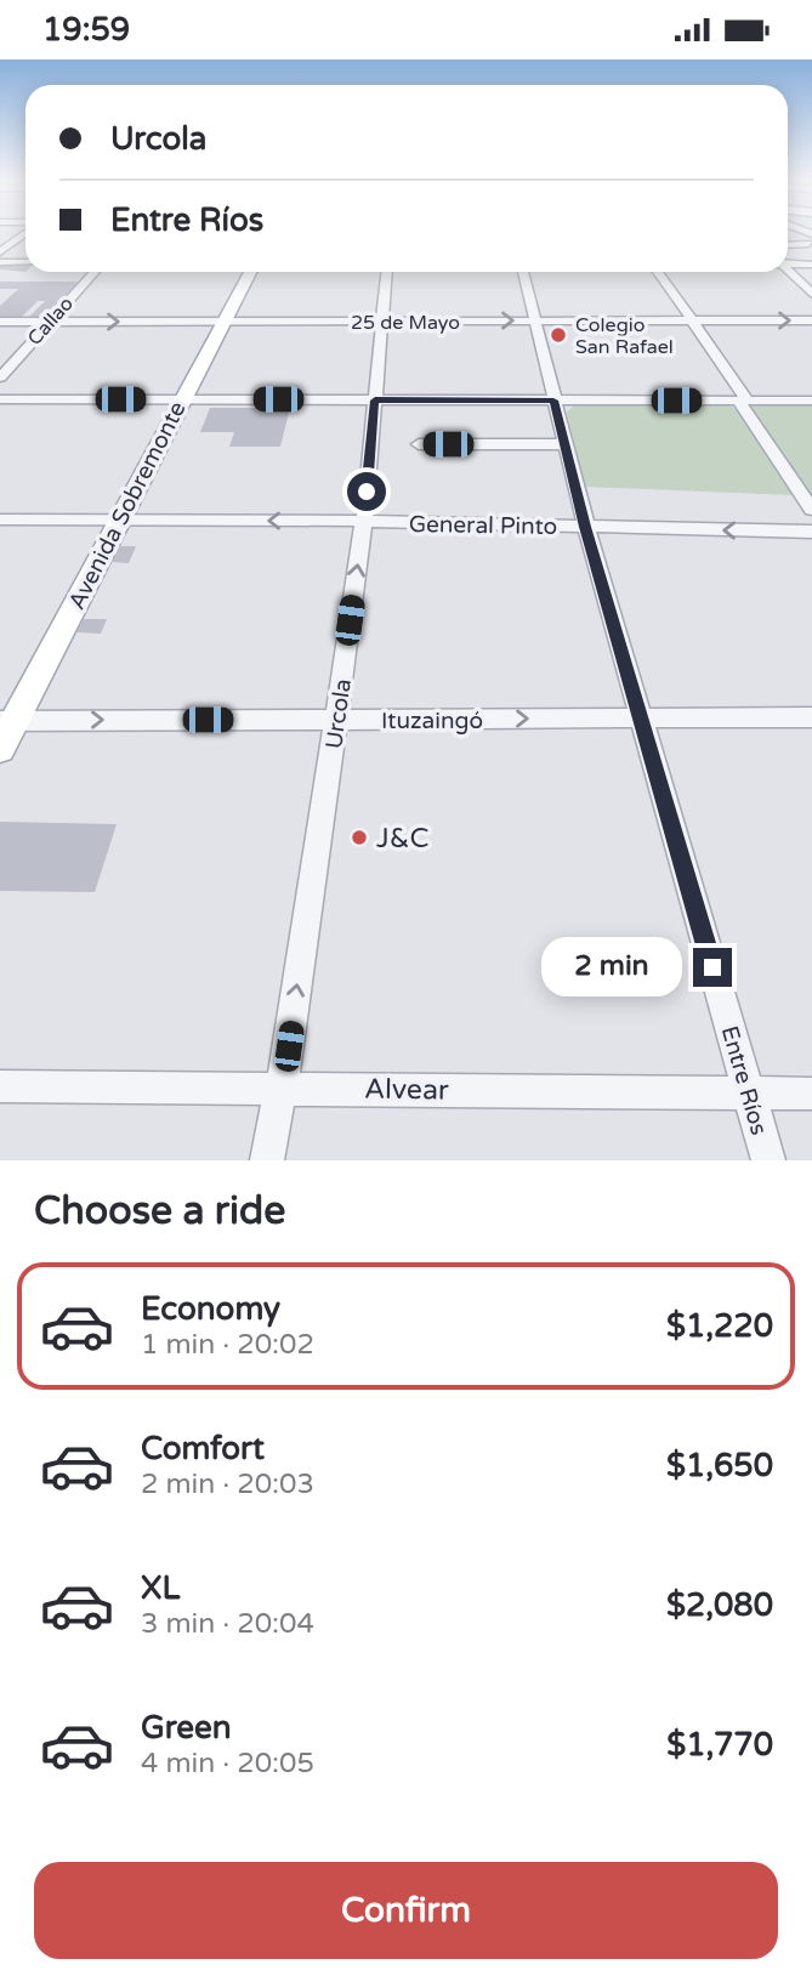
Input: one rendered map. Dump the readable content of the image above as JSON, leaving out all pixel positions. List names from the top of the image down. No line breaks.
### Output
{"streets":{"main road":["Avenida Sobremonte"],"street":["Callao","25 de Mayo","General Pinto","Urcola","Ituzaingó","Entre Ríos","Alvear"]},"crossings":[["Callao","25 de Mayo"],["25 de Mayo","Avenida Sobremonte"],["25 de Mayo","Urcola"],["25 de Mayo","Entre Ríos"],["Avenida Sobremonte","General Pinto"],["Avenida Sobremonte","Ituzaingó"],["General Pinto","Urcola"],["General Pinto","Entre Ríos"],["Urcola","Ituzaingó"],["Urcola","Alvear"],["Ituzaingó","Entre Ríos"],["Entre Ríos","Alvear"]],"one_way":["Urcola","Ituzaingó"],"places":["Colegio San Rafael","J&C"],"page":{"status":"19:59","banner":["Urcola","Entre Ríos"],"bubble":"2 min","heading":"Choose a ride","list":[{"name":"Economy","note":"1 min · 20:02","value":"$1,220"},{"name":"Comfort","note":"2 min · 20:03","value":"$1,650"},{"name":"XL","note":"3 min · 20:04","value":"$2,080"},{"name":"Green","note":"4 min · 20:05","value":"$1,770"}],"buttons":"Confirm"}}
